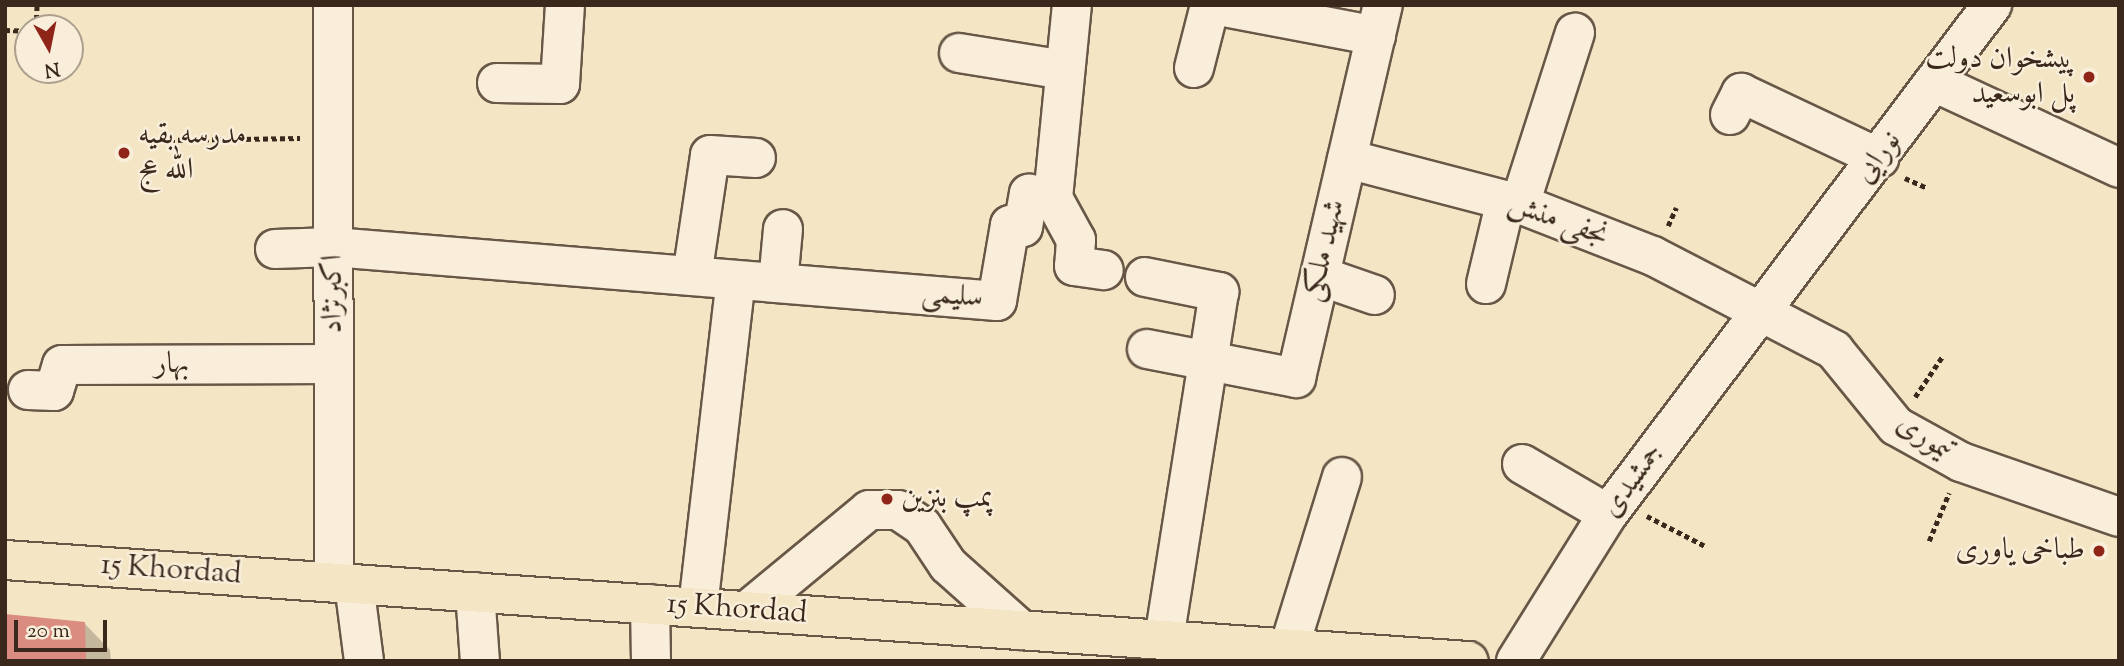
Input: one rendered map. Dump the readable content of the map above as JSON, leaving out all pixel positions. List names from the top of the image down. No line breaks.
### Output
{"streets":{"main road":["15 Khordad"],"street":["نورایی","نجفی منش","شهید ملکی","اکبرنژاد","سلیمی","بهار","تیموری","جمشیدی"]},"crossings":[["نورایی","نجفی منش"],["نورایی","تیموری"],["نورایی","جمشیدی"],["نجفی منش","شهید ملکی"],["نجفی منش","تیموری"],["نجفی منش","جمشیدی"],["اکبرنژاد","سلیمی"],["اکبرنژاد","بهار"],["اکبرنژاد","15 Khordad"],["تیموری","جمشیدی"]],"places":["پیشخوان دولت پل ابوسعید","مدرسه بقیه‌ الله عج","پمپ بنزین","طباخی یاوری"],"scale_bar":"20 m","north":"bottom"}
